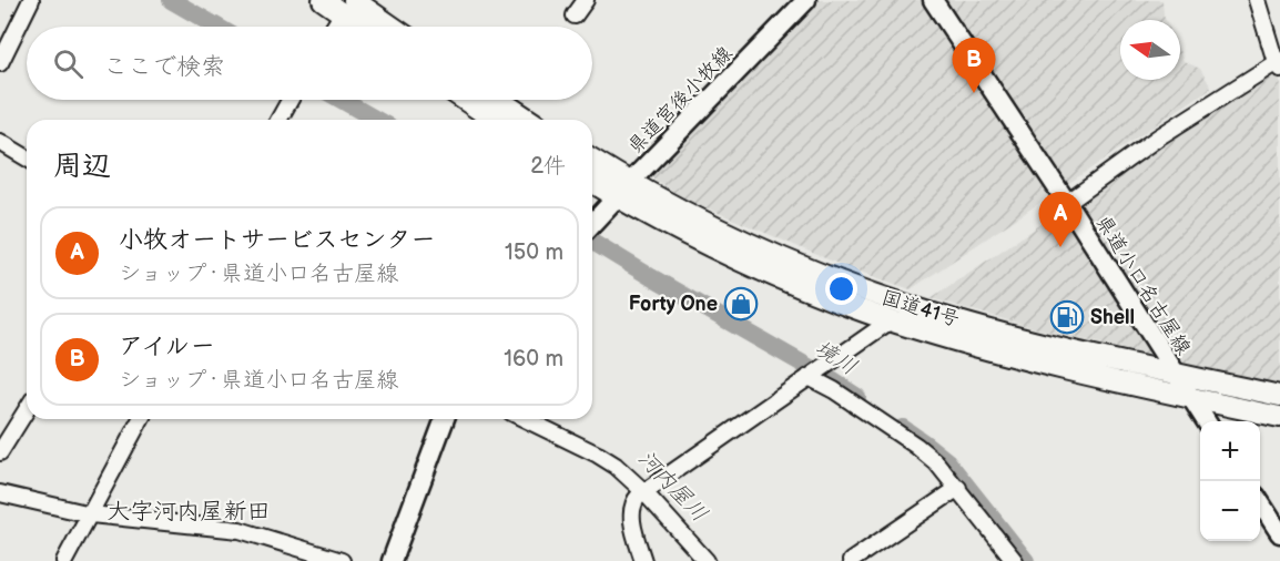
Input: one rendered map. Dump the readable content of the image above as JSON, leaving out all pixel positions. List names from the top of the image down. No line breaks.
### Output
{"streets":{"highway":["国道41号"],"main road":["県道宮後小牧線","県道小口名古屋線"]},"crossings":[["県道宮後小牧線","国道41号"],["県道小口名古屋線","国道41号"]],"districts":["大字河内屋新田"],"water":["境川","河内屋川"],"places":{"shop":["Forty One"],"fuel station":["Shell"]},"north":"left","page":{"search":"ここで検索","pins":["B","A"],"heading":["周辺","2件"],"list":[{"mark":"A","name":"小牧オートサービスセンター","note":"ショップ · 県道小口名古屋線","value":"150 m"},{"mark":"B","name":"アイルー","note":"ショップ · 県道小口名古屋線","value":"160 m"}],"map_buttons":["+","−"]}}
